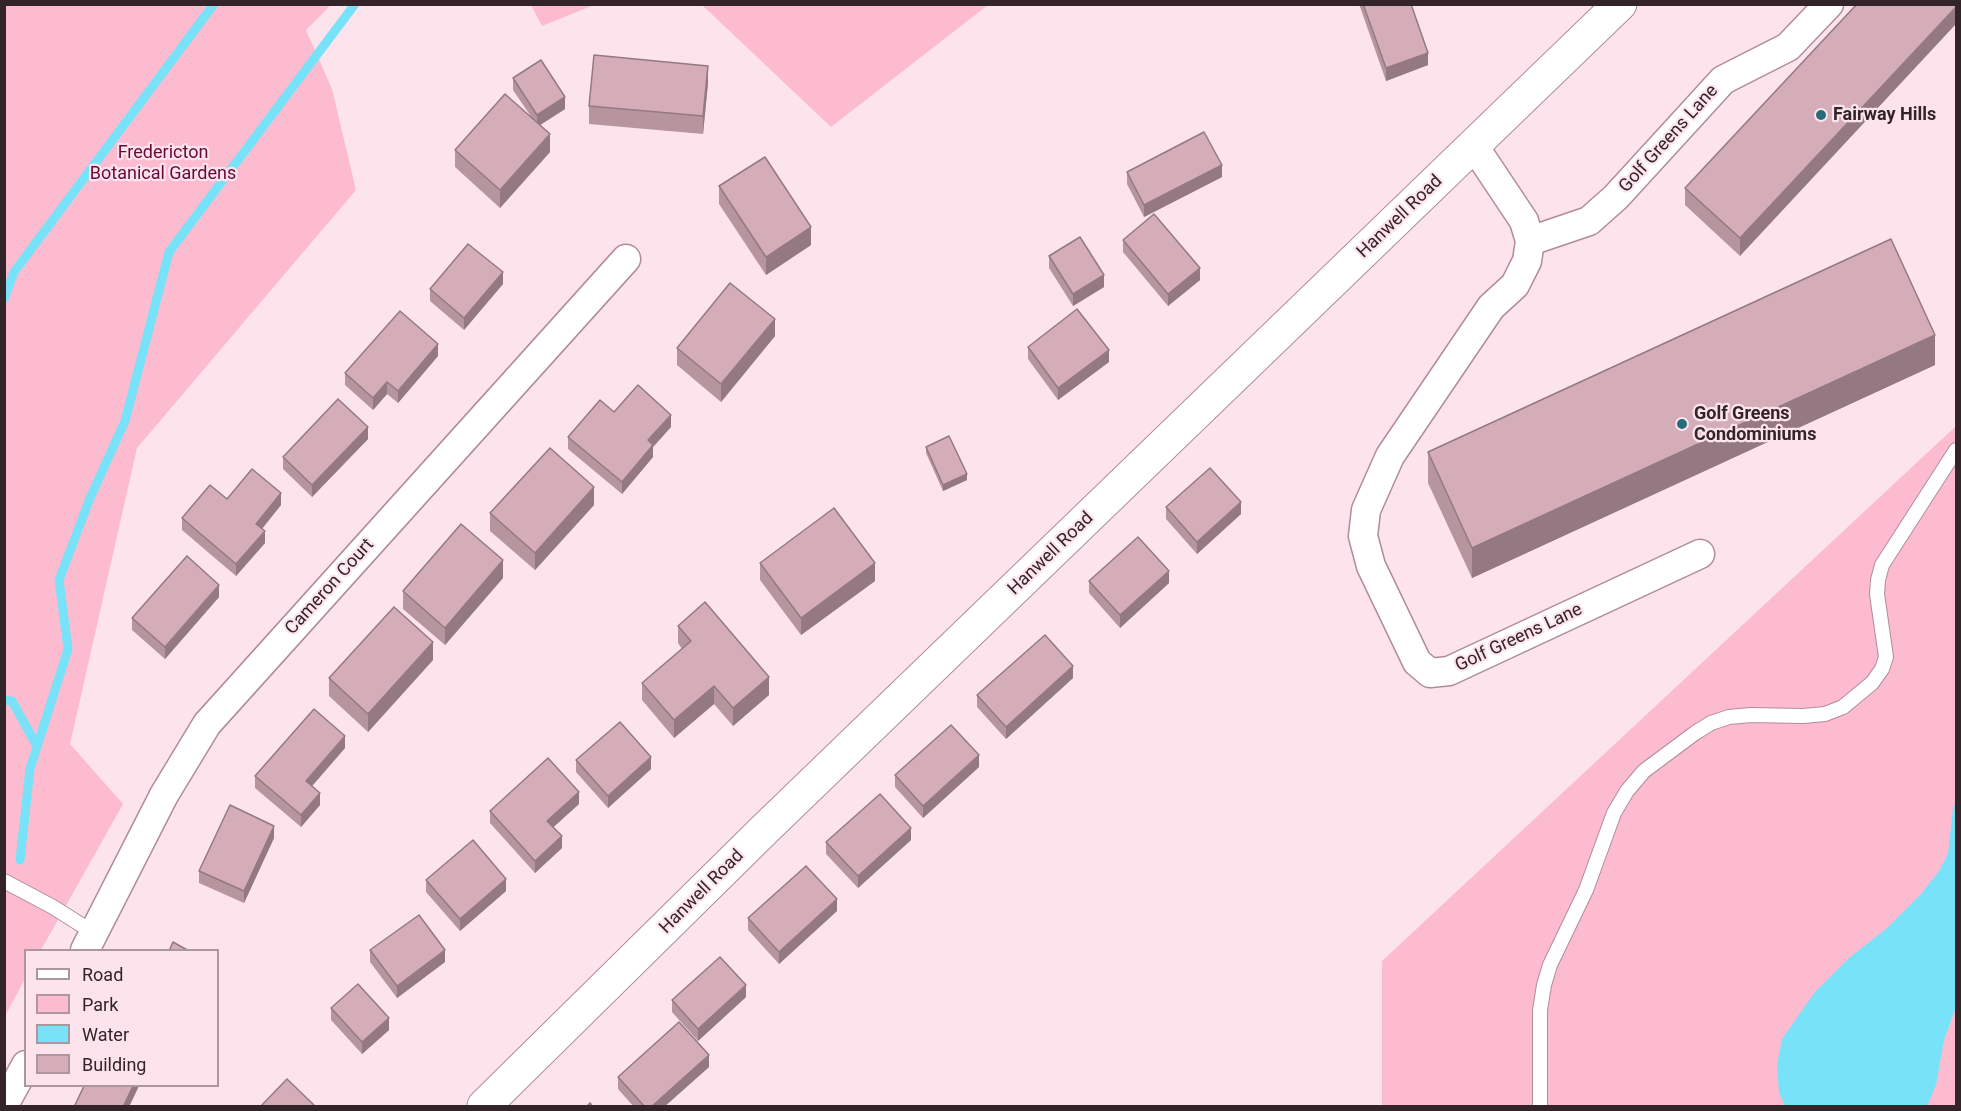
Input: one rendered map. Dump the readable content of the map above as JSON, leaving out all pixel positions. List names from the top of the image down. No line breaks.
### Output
{"streets":{"main road":["Hanwell Road"],"street":["Golf Greens Lane","Cameron Court"]},"parks":["Fredericton Botanical Gardens"],"places":["Fairway Hills","Golf Greens Condominiums"],"legend":["Road","Park","Water","Building"]}
